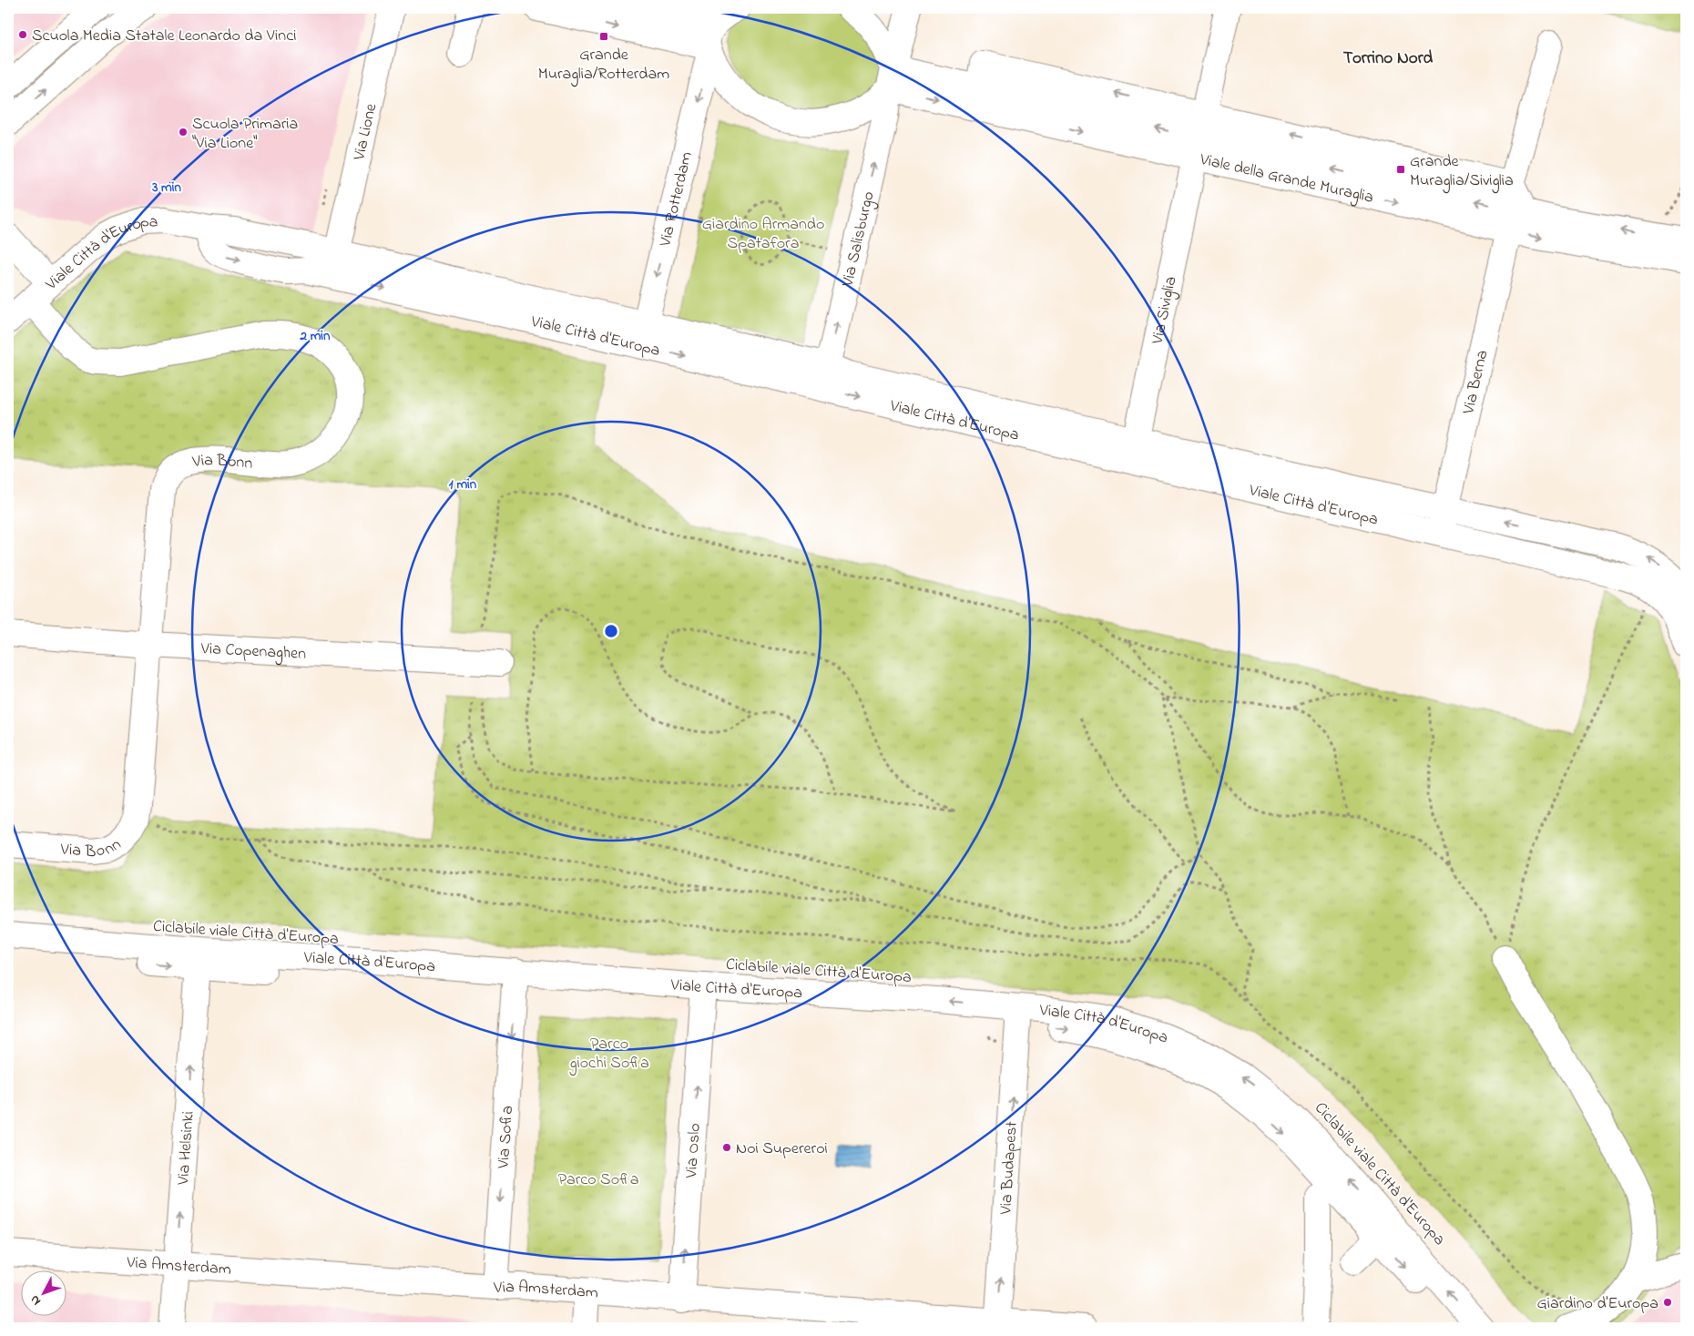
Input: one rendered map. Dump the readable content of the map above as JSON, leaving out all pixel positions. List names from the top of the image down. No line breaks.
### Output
{"streets":{"street":["Via Lione","Viale della Grande Muraglia","Via Rotterdam","Via Salisburgo","Viale Città d'Europa","Via Siviglia","Via Berna","Via Bonn","Via Copenaghen","Via Sofia","Via Helsinki","Via Oslo","Via Budapest","Via Amsterdam"]},"crossings":[["Via Lione","Viale Città d'Europa"],["Viale della Grande Muraglia","Via Salisburgo"],["Viale della Grande Muraglia","Via Siviglia"],["Viale della Grande Muraglia","Via Berna"],["Via Rotterdam","Viale Città d'Europa"],["Via Salisburgo","Viale Città d'Europa"],["Viale Città d'Europa","Via Siviglia"],["Viale Città d'Europa","Via Berna"],["Viale Città d'Europa","Via Bonn"],["Viale Città d'Europa","Via Sofia"],["Viale Città d'Europa","Via Helsinki"],["Viale Città d'Europa","Via Oslo"],["Viale Città d'Europa","Via Budapest"],["Via Bonn","Via Copenaghen"],["Via Sofia","Via Amsterdam"],["Via Helsinki","Via Amsterdam"],["Via Oslo","Via Amsterdam"],["Via Budapest","Via Amsterdam"]],"one_way":["Via Rotterdam","Via Salisburgo","Via Sofia","Via Helsinki","Via Oslo","Via Budapest"],"districts":["Torrino Nord"],"parks":["Giardino Armando Spatafora","Parco giochi Sofia","Parco Sofia"],"places":{"other":["Scuola Media Statale Leonardo da Vinci","Scuola Primaria \"Via Lione\"","Noi Supereroi","Giardino d'Europa"],"transit":["Grande Muraglia/Rotterdam","Grande Muraglia/Siviglia"]},"north":"bottom left","rings":["3 min","2 min","1 min"]}
